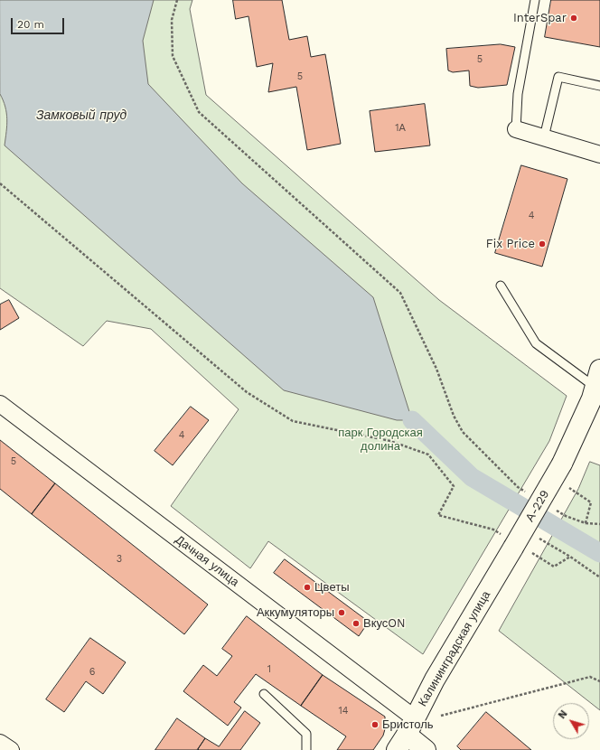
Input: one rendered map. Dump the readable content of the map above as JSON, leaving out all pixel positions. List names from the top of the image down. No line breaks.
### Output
{"streets":{"main road":["А-229","Калининградская улица"],"street":["Дачная улица"]},"crossings":[["А-229","Калининградская улица"],["Дачная улица","Калининградская улица"]],"water":["Замковый пруд"],"parks":["парк Городская долина"],"places":["InterSpar","Fix Price","Цветы","Аккумуляторы","ВкусON","Бристоль"],"house_numbers":["5","5","1А","4","4","5","3","1","6","14"],"scale_bar":"20 m","north":"top left"}
